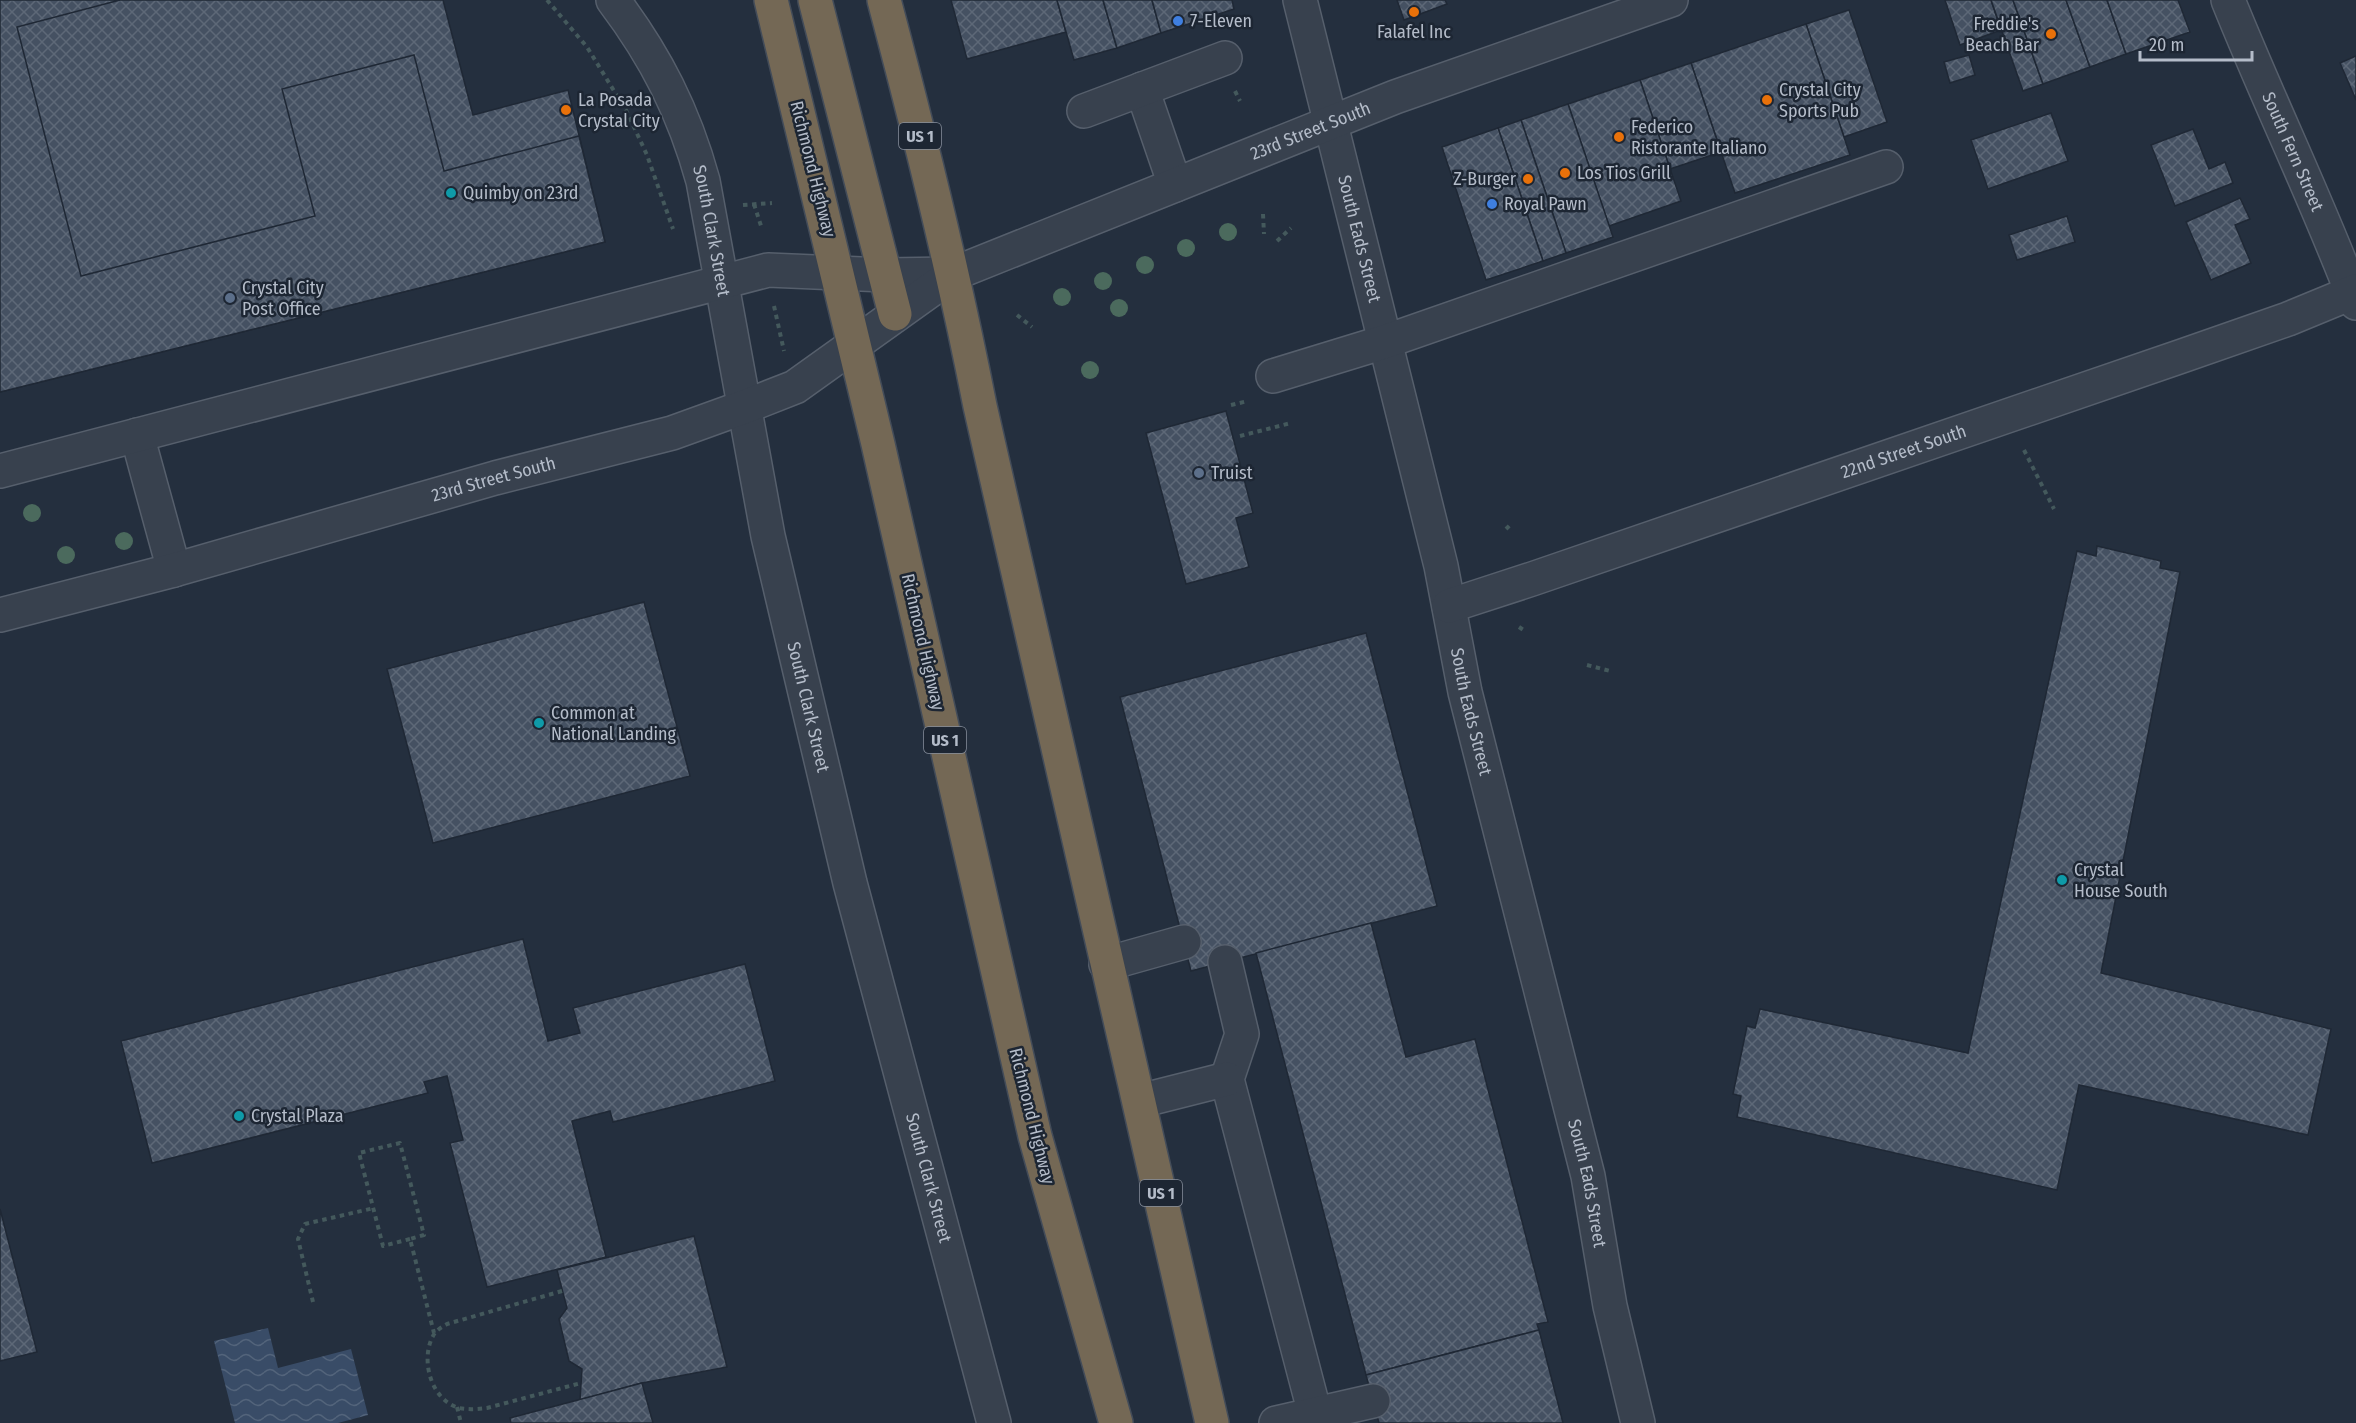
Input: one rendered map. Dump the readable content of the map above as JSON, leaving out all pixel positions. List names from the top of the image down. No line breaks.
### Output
{"streets":{"highway":["US 1","Richmond Highway"],"street":["23rd Street South","South Fern Street","South Clark Street","South Eads Street","22nd Street South"]},"crossings":[["23rd Street South","US 1"],["23rd Street South","Richmond Highway"],["23rd Street South","South Clark Street"],["23rd Street South","South Eads Street"],["South Fern Street","22nd Street South"],["South Eads Street","22nd Street South"]],"places":["Falafel Inc","7-Eleven","Freddie's Beach Bar","Crystal City Sports Pub","La Posada Crystal City","Federico Ristorante Italiano","Los Tios Grill","Z-Burger","Quimby on 23rd","Royal Pawn","Crystal City Post Office","Truist","Common at National Landing","Crystal House South","Crystal Plaza"],"scale_bar":"20 m"}
